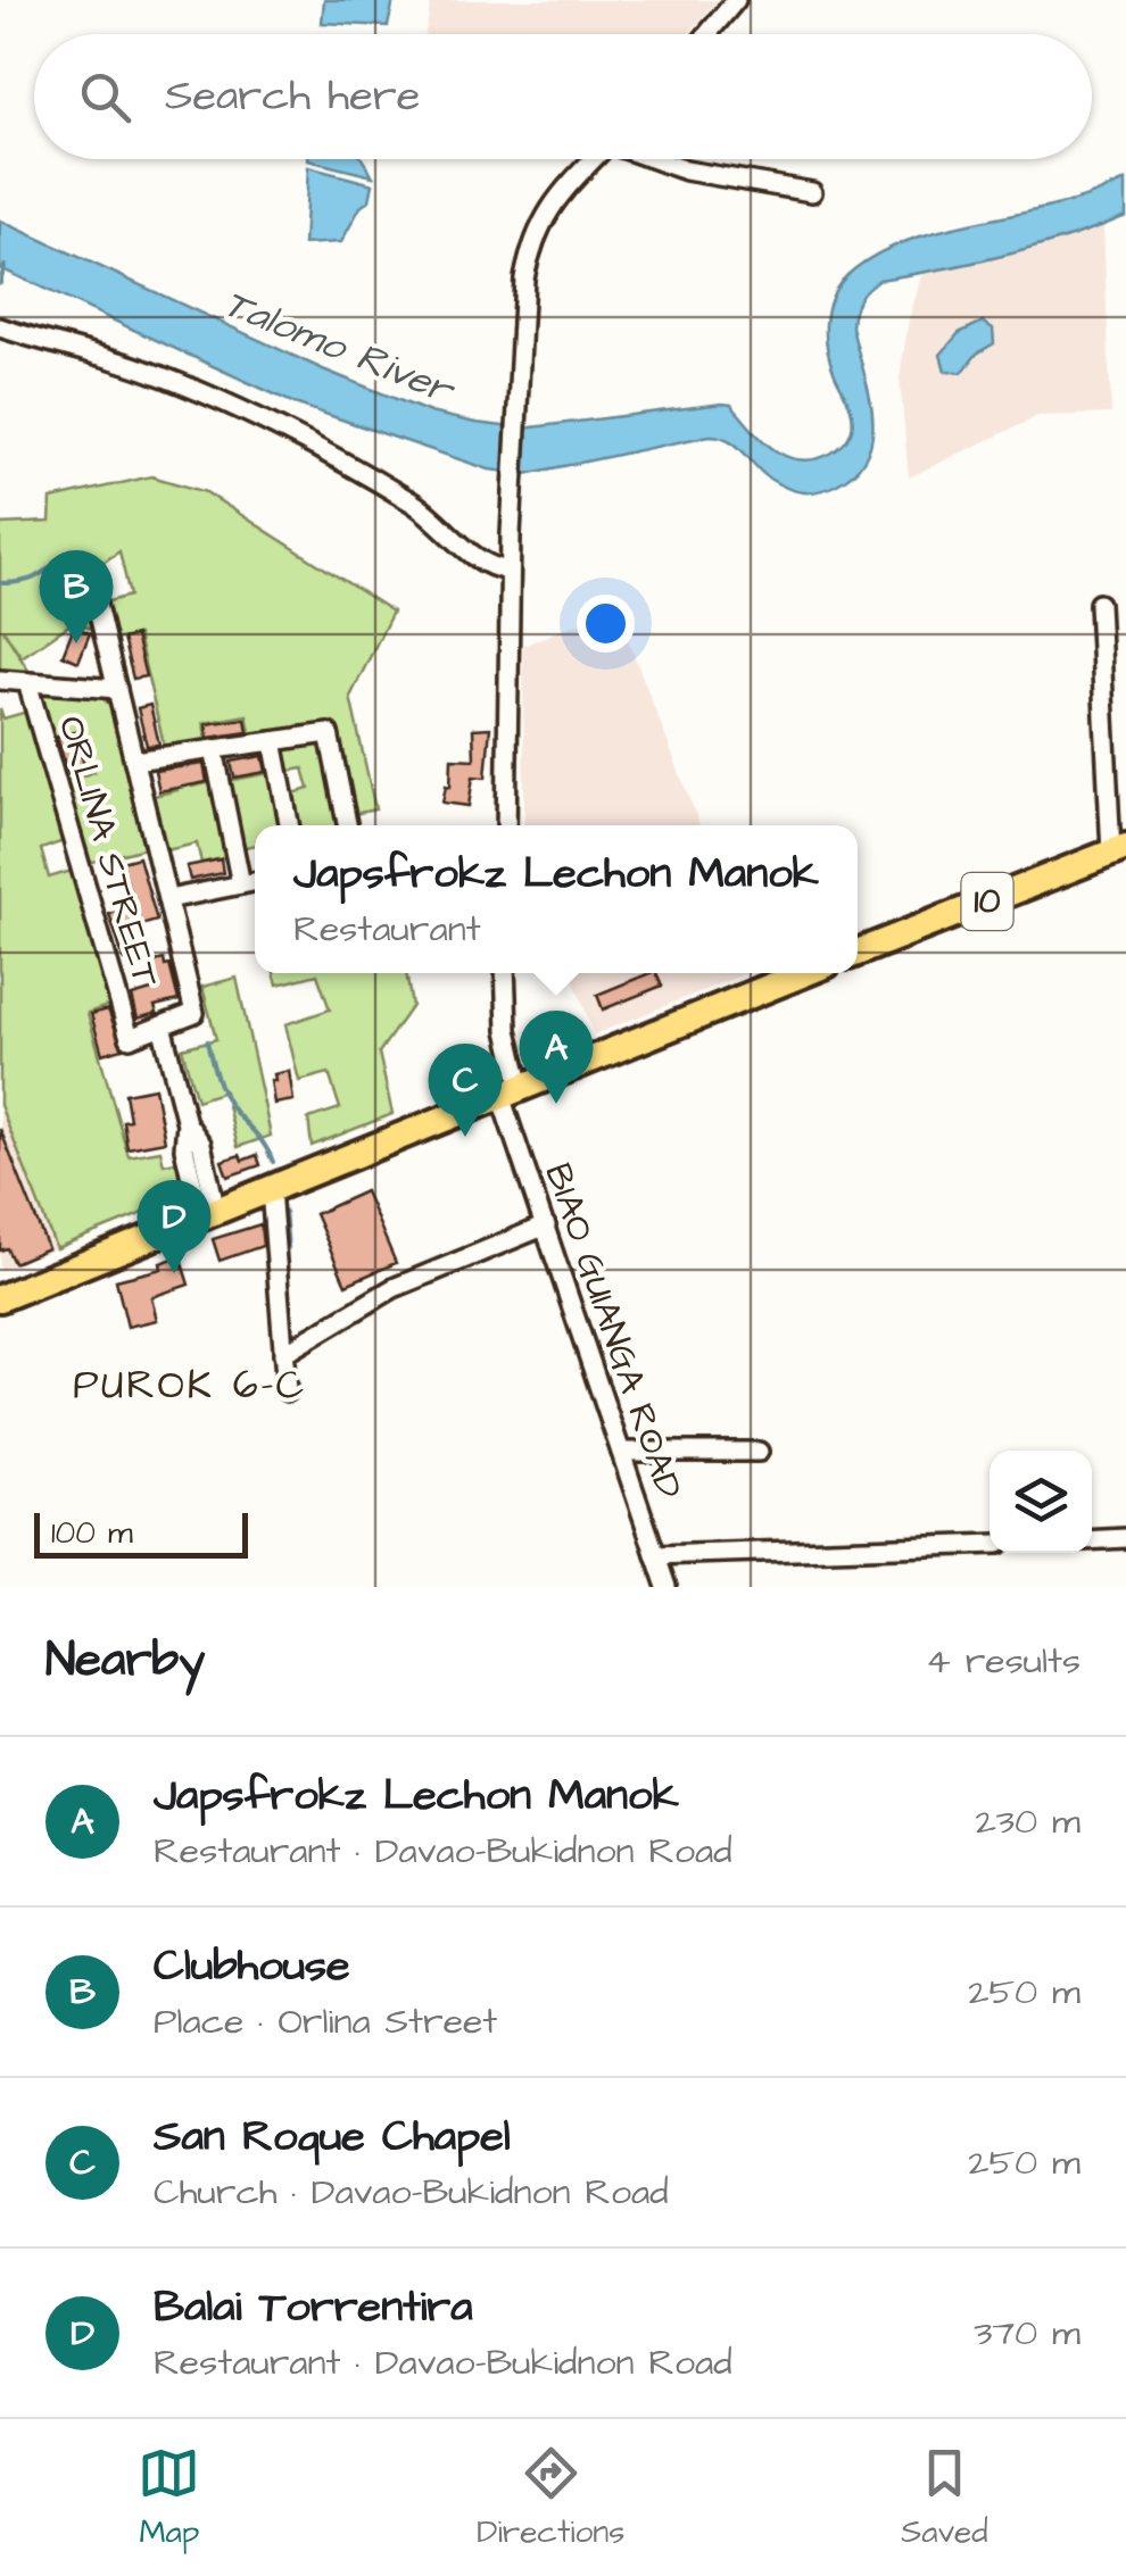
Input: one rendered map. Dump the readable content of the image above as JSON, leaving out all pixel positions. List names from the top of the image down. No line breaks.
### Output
{"streets":{"highway":["10"],"street":["ORLINA STREET","BIAO GUIANGA ROAD"]},"districts":["PUROK 6-C"],"water":["Talomo River"],"scale_bar":"100 m","page":{"search":"Search here","pins":["B","A","C","D"],"popup":["Japsfrokz Lechon Manok","Restaurant"],"scale":"100 m","heading":["Nearby","4 results"],"list":[{"mark":"A","name":"Japsfrokz Lechon Manok","note":"Restaurant · Davao-Bukidnon Road","value":"230 m"},{"mark":"B","name":"Clubhouse","note":"Place · Orlina Street","value":"250 m"},{"mark":"C","name":"San Roque Chapel","note":"Church · Davao-Bukidnon Road","value":"250 m"},{"mark":"D","name":"Balai Torrentira","note":"Restaurant · Davao-Bukidnon Road","value":"370 m"}],"nav":["Map","Directions","Saved"]}}
